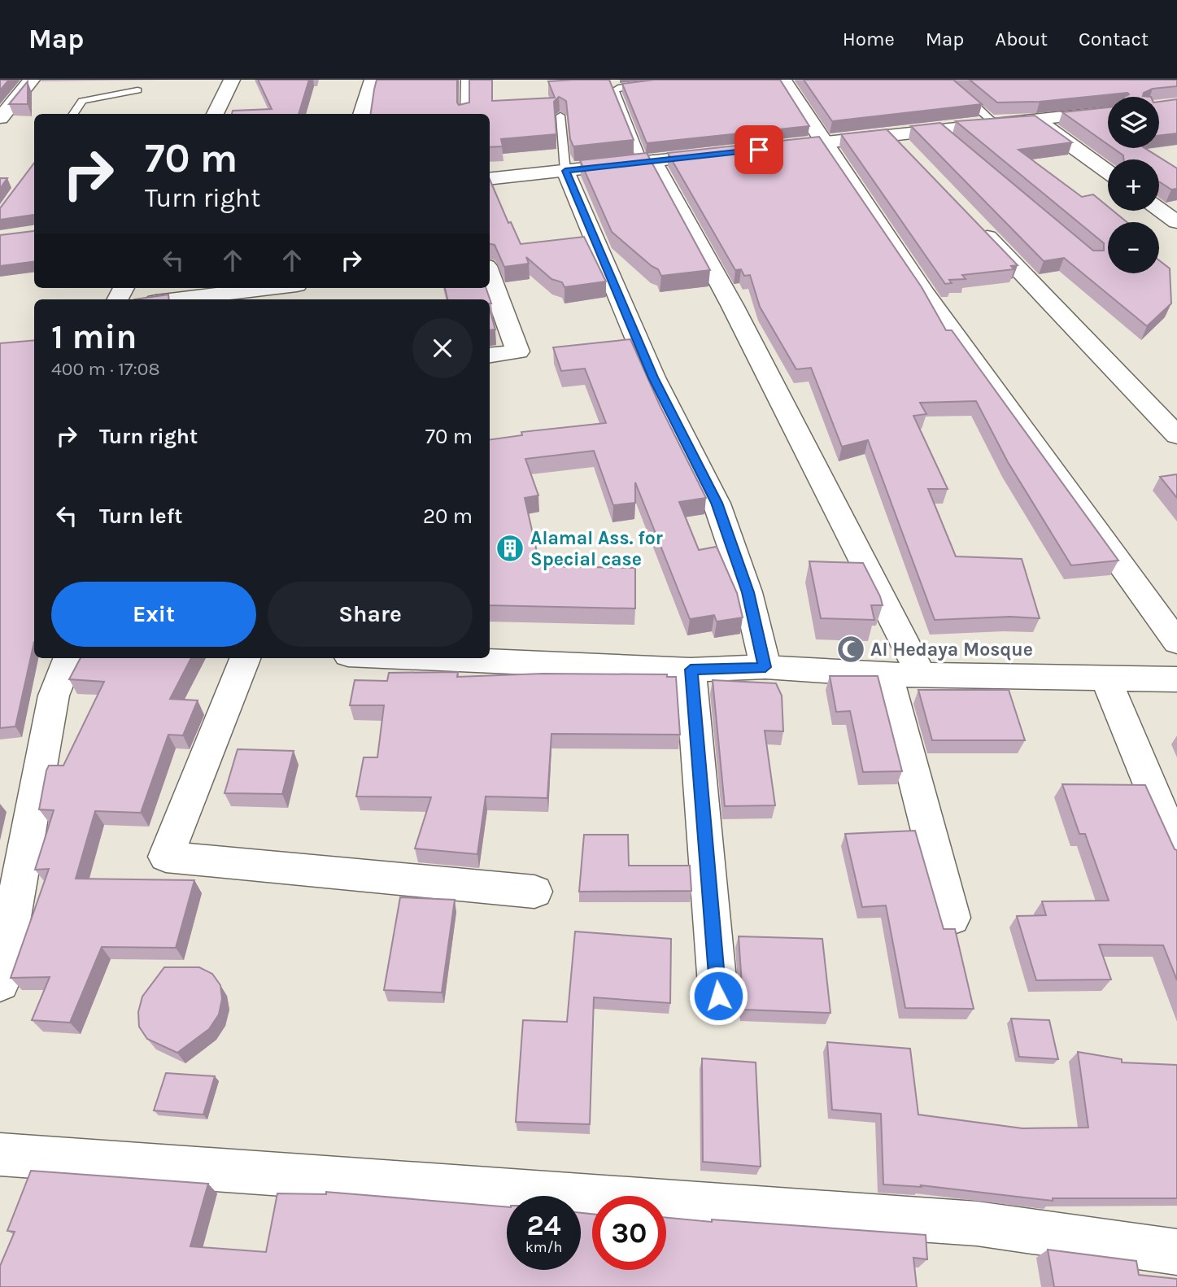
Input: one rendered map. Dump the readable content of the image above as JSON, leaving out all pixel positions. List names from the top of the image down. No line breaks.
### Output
{"places":{"building":["Alamal Ass. for Special case"],"mosque":["Al Hedaya Mosque"]},"page":{"header":"Map","nav":["Home","Map","About","Contact"],"map_buttons":["+","−"],"turn":["70 m","Turn right"],"heading":["1 min","400 m · 17:08"],"list":[{"name":"Turn right","value":"70 m"},{"name":"Turn left","value":"20 m"}],"buttons":["Exit","Share"],"speed":"24 km/h","limit":"30"}}
